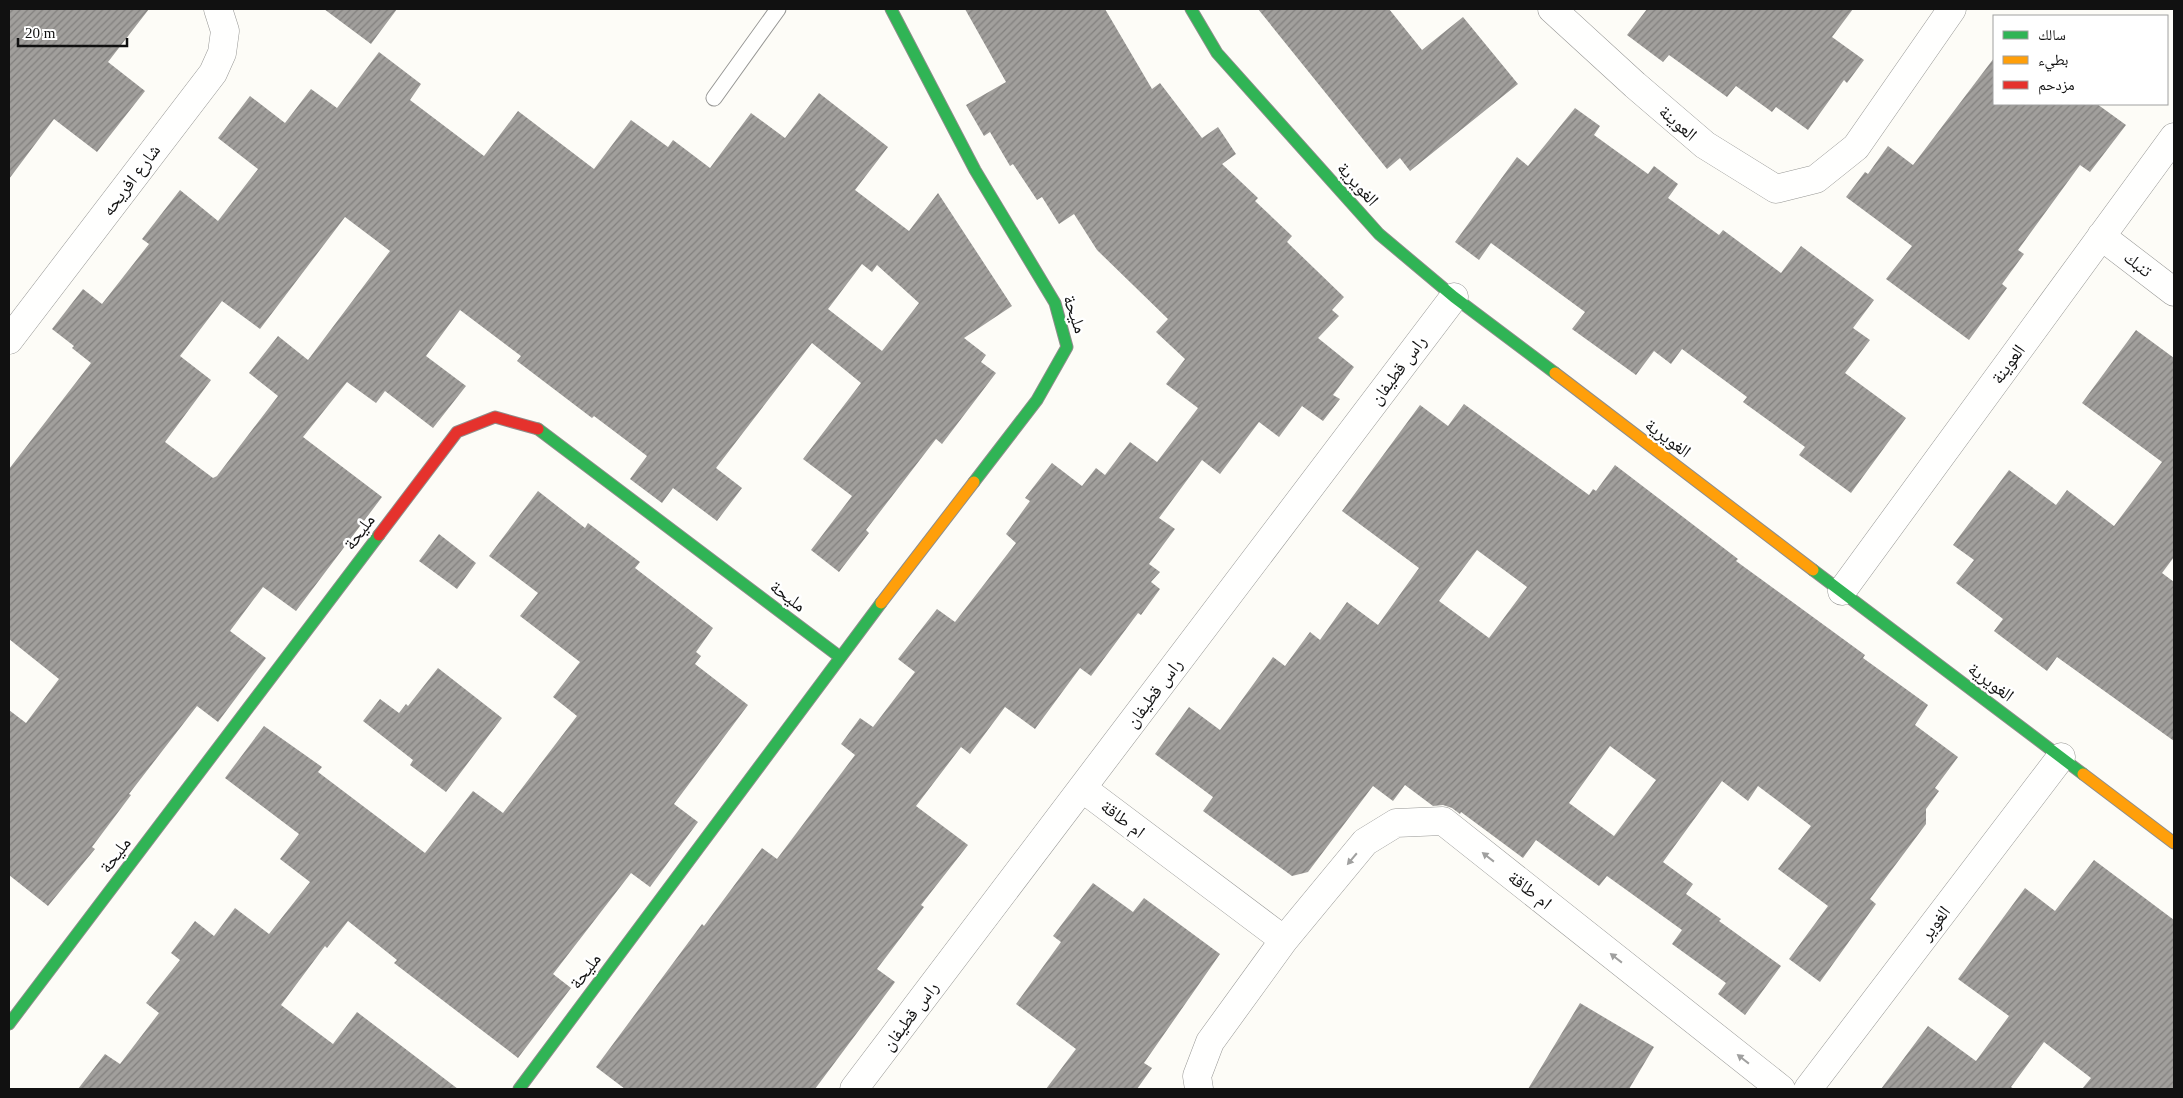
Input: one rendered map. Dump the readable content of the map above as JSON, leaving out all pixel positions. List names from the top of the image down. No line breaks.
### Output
{"streets":{"street":["العوينة","شارع افريحه","الغويرية","تنبك","مليحة","راس قطيفان","ام طاقة","الغوير"]},"crossings":[["العوينة","الغويرية"],["العوينة","تنبك"],["الغويرية","راس قطيفان"],["الغويرية","الغوير"],["راس قطيفان","ام طاقة"]],"one_way":["ام طاقة"],"legend":["سالك","بطيء","مزدحم"],"scale_bar":"20 m"}
